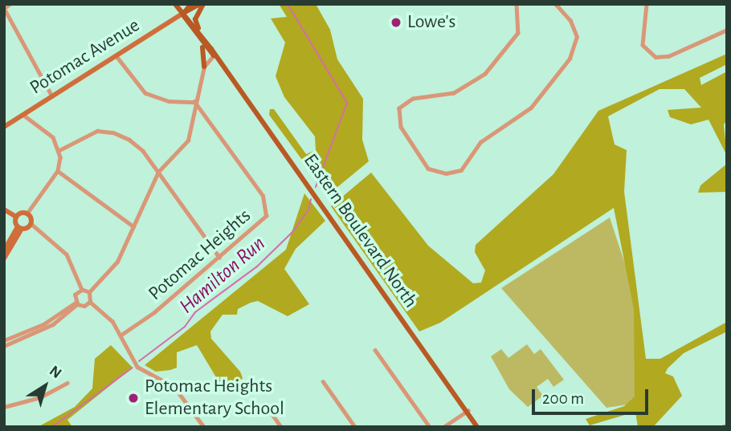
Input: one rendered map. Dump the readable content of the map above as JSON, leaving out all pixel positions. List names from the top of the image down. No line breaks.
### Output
{"streets":{"main road":["Potomac Avenue","Eastern Boulevard North"],"street":["Potomac Heights"]},"crossings":[["Potomac Avenue","Eastern Boulevard North"]],"water":["Hamilton Run"],"places":["Lowe's","Potomac Heights Elementary School"],"scale_bar":"200 m","north":"top right"}
